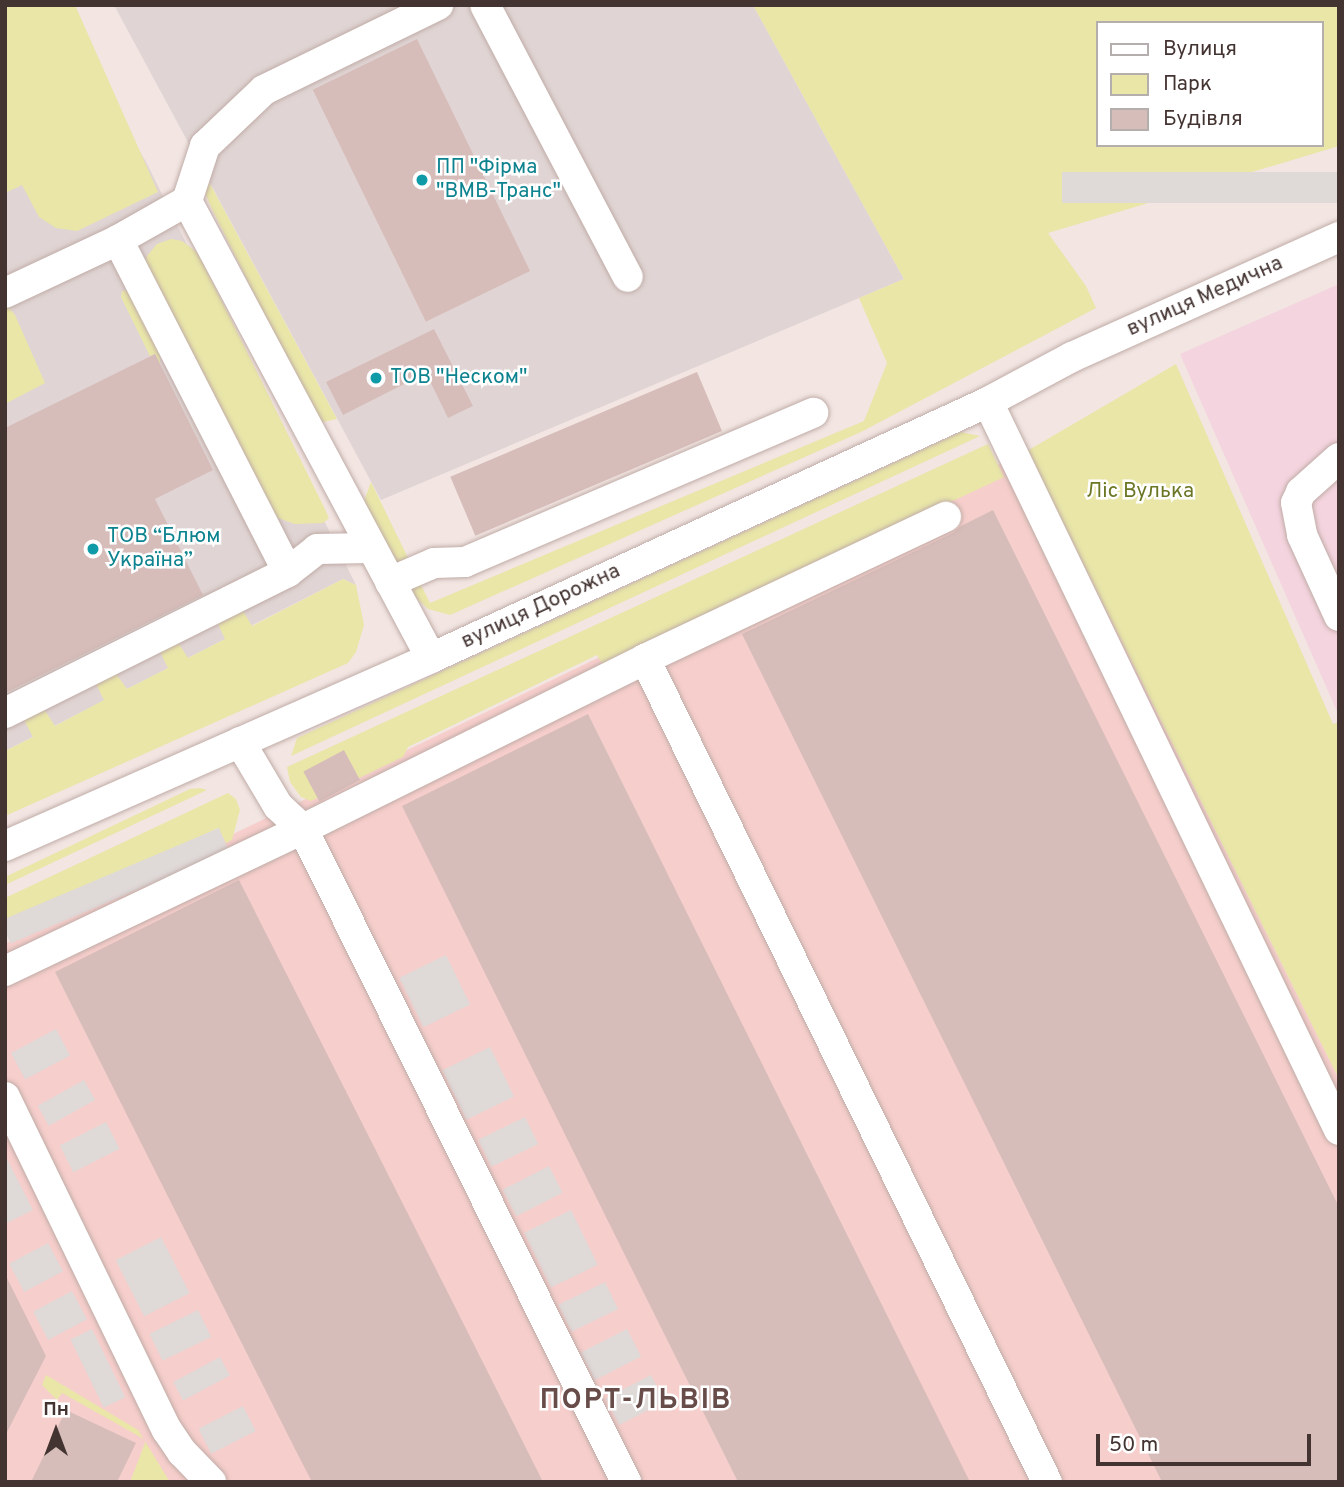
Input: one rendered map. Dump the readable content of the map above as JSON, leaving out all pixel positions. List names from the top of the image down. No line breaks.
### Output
{"streets":{"street":["вулиця Медична","вулиця Дорожна"]},"crossings":[["вулиця Медична","вулиця Дорожна"]],"districts":["ПОРТ-ЛЬВІВ"],"parks":["Ліс Вулька"],"places":["ПП \"Фірма \"ВМВ-Транс\"","ТОВ \"Неском\"","ТОВ “Блюм Україна”"],"legend":["Вулиця","Парк","Будівля"],"scale_bar":"50 m","north":"top"}
